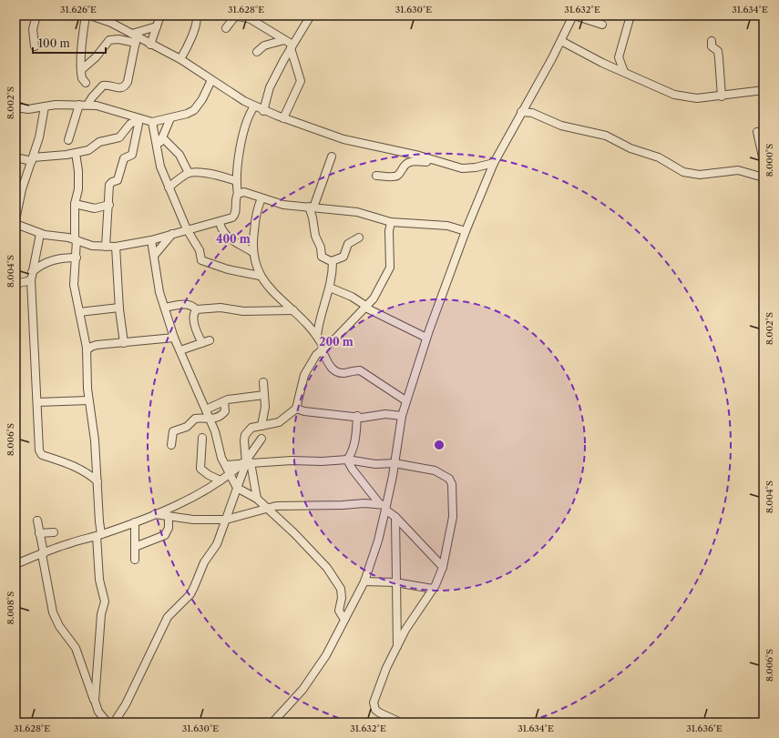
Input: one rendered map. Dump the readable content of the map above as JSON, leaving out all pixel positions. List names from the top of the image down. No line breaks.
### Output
{"scale_bar":"100 m","coordinates":["31.626°E","31.628°E","31.630°E","31.632°E","31.634°E","8.002°S","8.000°S","8.004°S","8.006°S","8.008°S","31.636°E"],"rings":["400 m","200 m"]}
